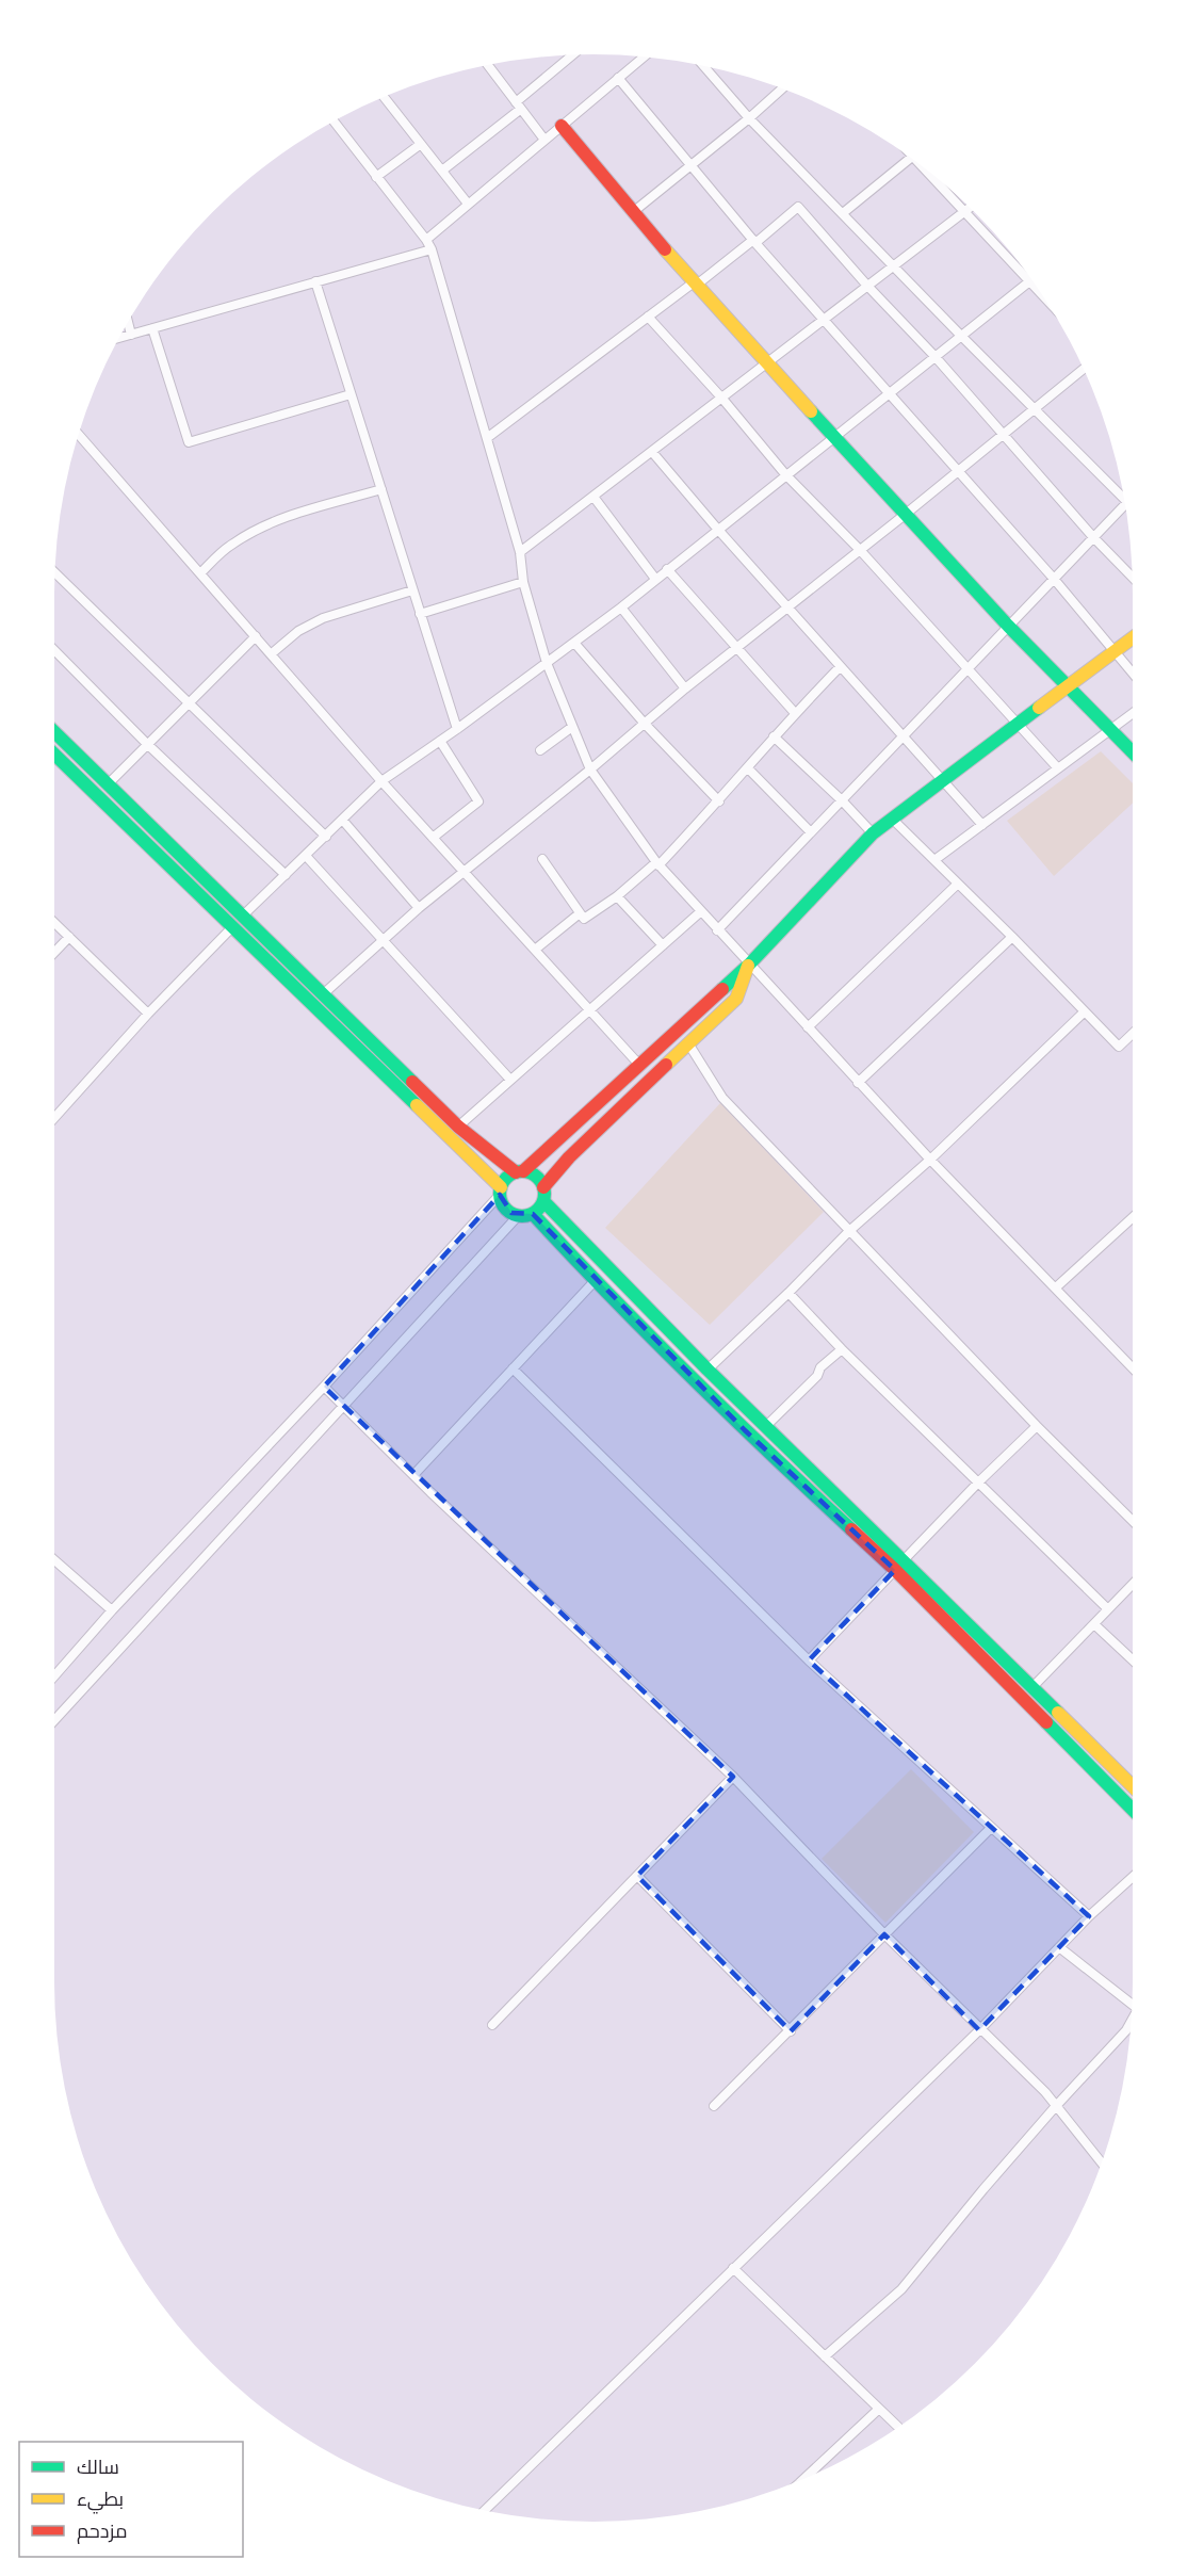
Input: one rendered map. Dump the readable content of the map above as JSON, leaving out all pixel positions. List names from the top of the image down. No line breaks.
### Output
{"legend":["سالك","بطيء","مزدحم"]}
